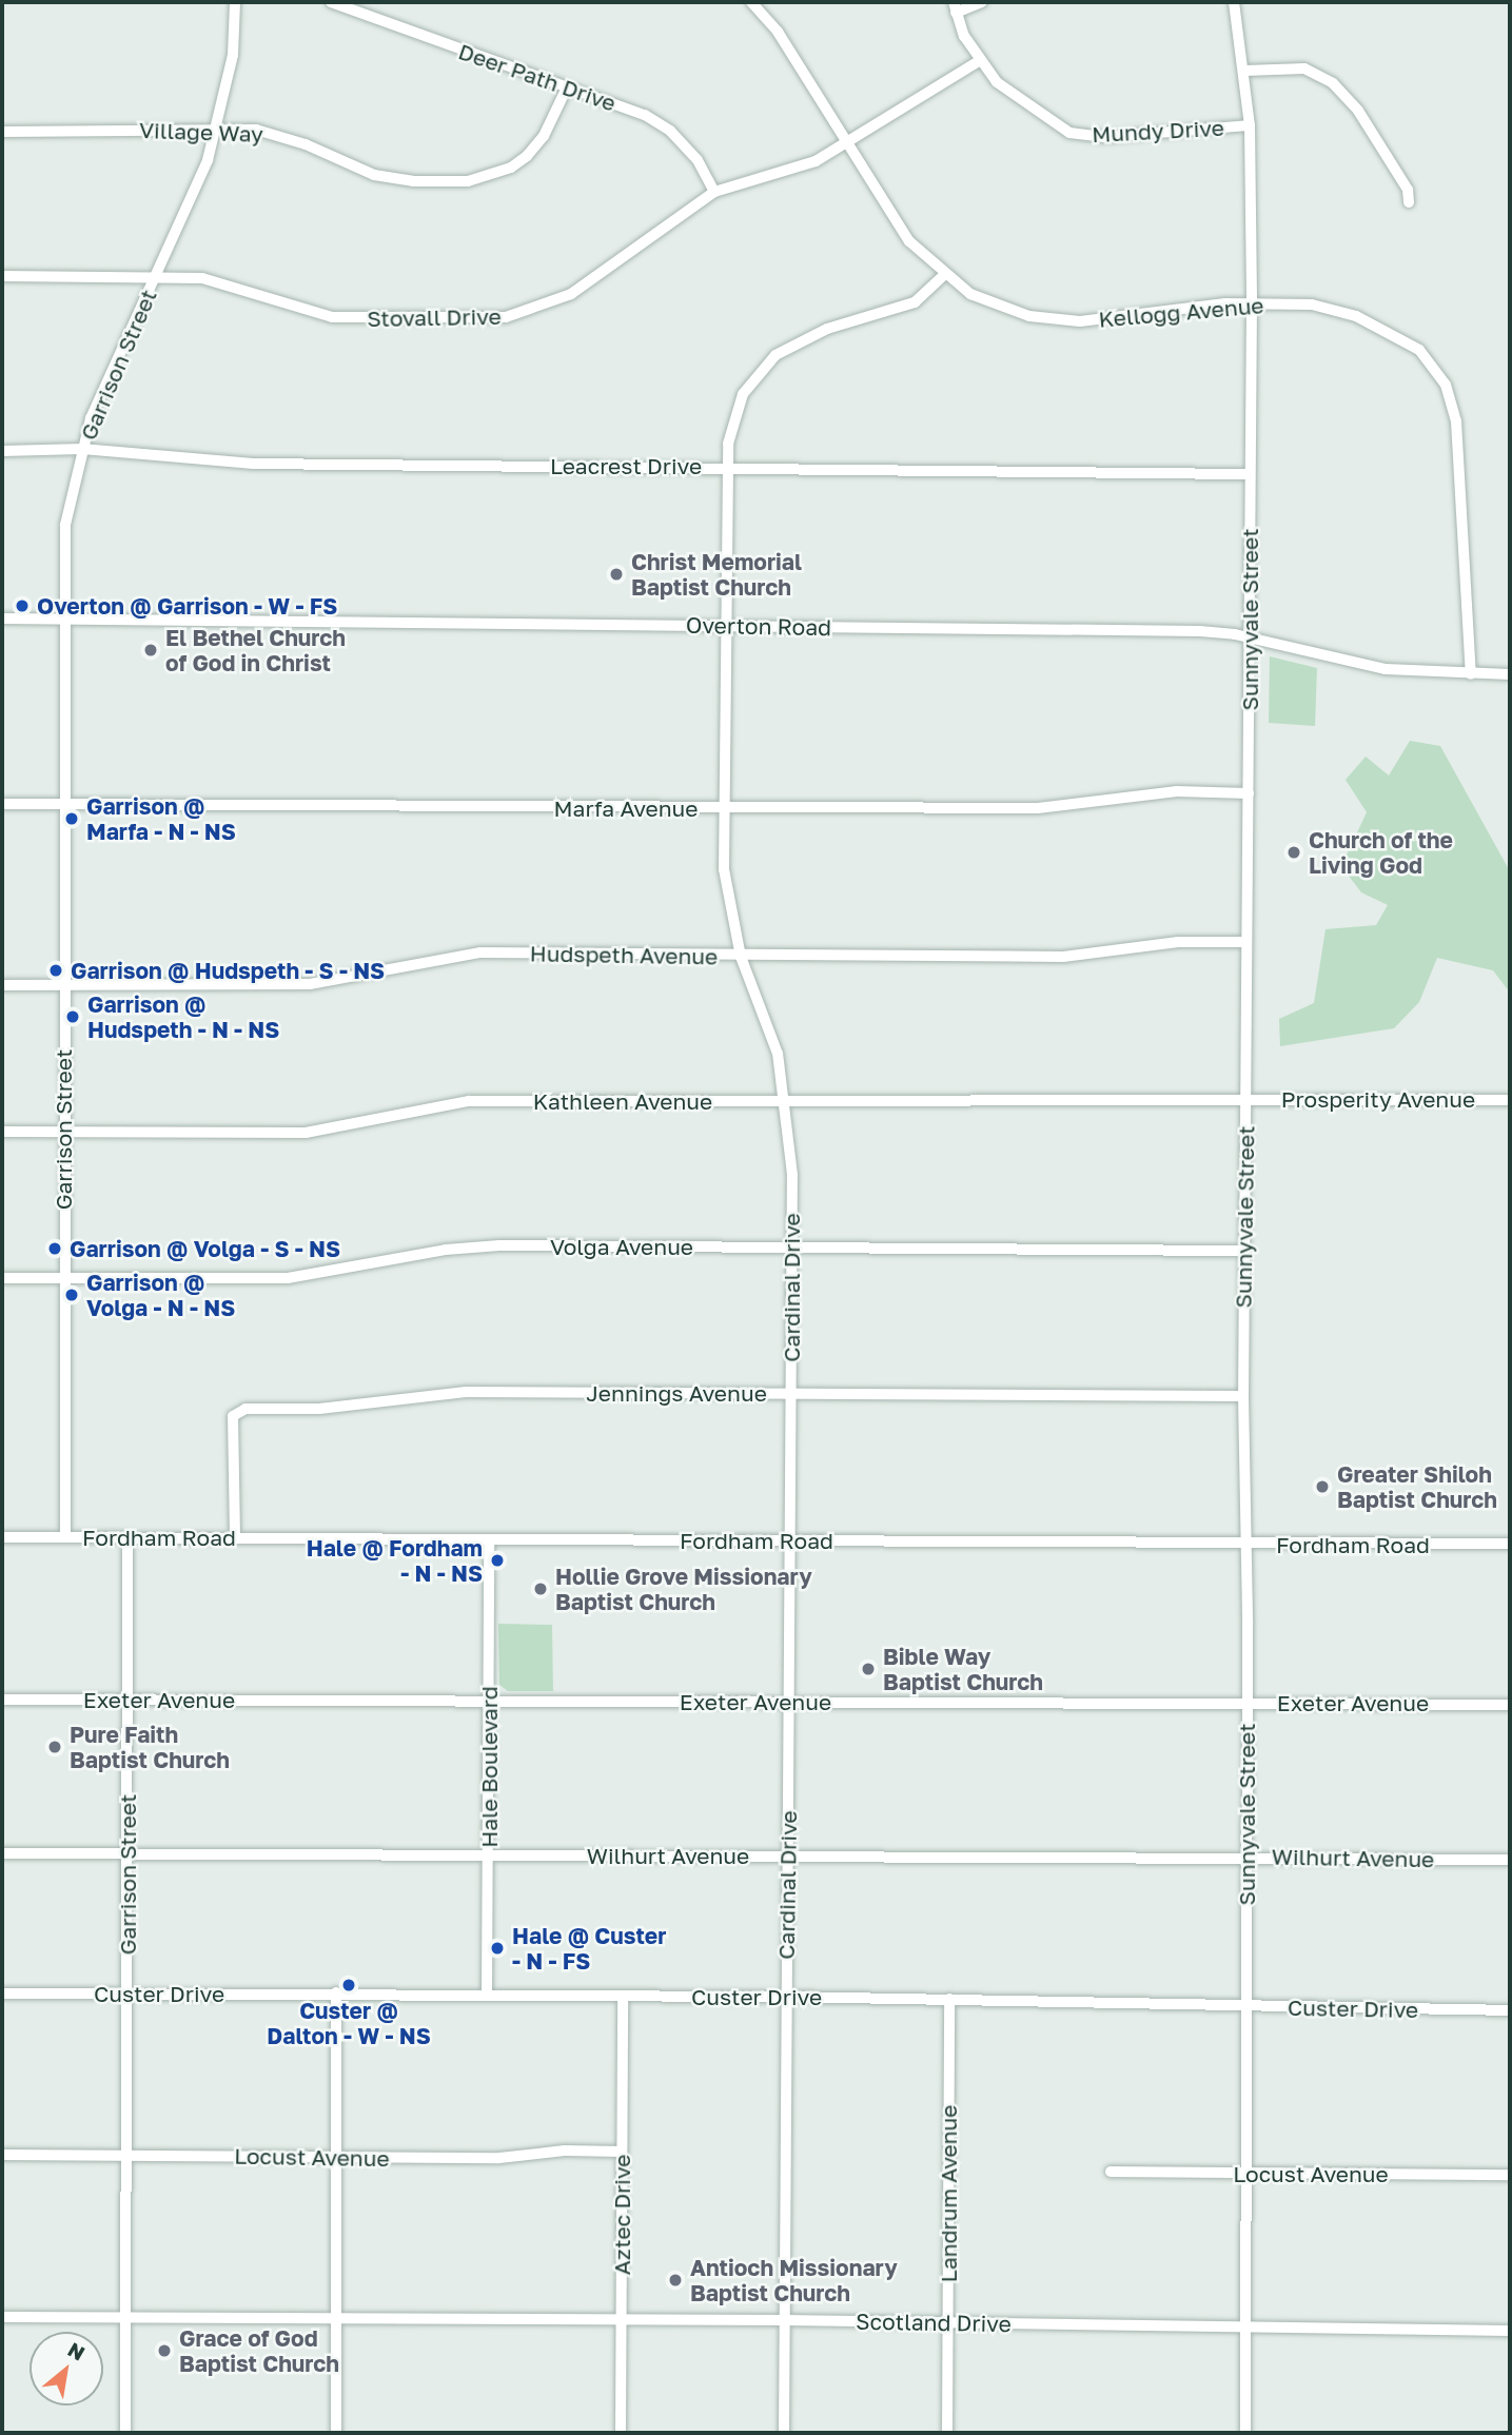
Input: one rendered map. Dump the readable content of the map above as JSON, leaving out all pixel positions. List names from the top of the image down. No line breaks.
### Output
{"streets":{"street":["Deer Path Drive","Mundy Drive","Village Way","Kellogg Avenue","Stovall Drive","Garrison Street","Leacrest Drive","Sunnyvale Street","Overton Road","Marfa Avenue","Hudspeth Avenue","Prosperity Avenue","Kathleen Avenue","Volga Avenue","Cardinal Drive","Jennings Avenue","Fordham Road","Exeter Avenue","Hale Boulevard","Wilhurt Avenue","Custer Drive","Locust Avenue","Landrum Avenue","Aztec Drive","Scotland Drive"]},"crossings":[["Deer Path Drive","Village Way"],["Deer Path Drive","Stovall Drive"],["Mundy Drive","Stovall Drive"],["Mundy Drive","Sunnyvale Street"],["Village Way","Garrison Street"],["Kellogg Avenue","Stovall Drive"],["Kellogg Avenue","Sunnyvale Street"],["Kellogg Avenue","Overton Road"],["Kellogg Avenue","Cardinal Drive"],["Stovall Drive","Garrison Street"],["Garrison Street","Leacrest Drive"],["Garrison Street","Overton Road"],["Garrison Street","Marfa Avenue"],["Garrison Street","Hudspeth Avenue"],["Garrison Street","Kathleen Avenue"],["Garrison Street","Volga Avenue"],["Garrison Street","Fordham Road"],["Garrison Street","Exeter Avenue"],["Garrison Street","Wilhurt Avenue"],["Garrison Street","Custer Drive"],["Garrison Street","Locust Avenue"],["Garrison Street","Scotland Drive"],["Leacrest Drive","Sunnyvale Street"],["Leacrest Drive","Cardinal Drive"],["Sunnyvale Street","Overton Road"],["Sunnyvale Street","Marfa Avenue"],["Sunnyvale Street","Hudspeth Avenue"],["Sunnyvale Street","Prosperity Avenue"],["Sunnyvale Street","Kathleen Avenue"],["Sunnyvale Street","Volga Avenue"],["Sunnyvale Street","Jennings Avenue"],["Sunnyvale Street","Fordham Road"],["Sunnyvale Street","Exeter Avenue"],["Sunnyvale Street","Wilhurt Avenue"],["Sunnyvale Street","Custer Drive"],["Sunnyvale Street","Locust Avenue"],["Sunnyvale Street","Scotland Drive"],["Overton Road","Cardinal Drive"],["Marfa Avenue","Cardinal Drive"],["Hudspeth Avenue","Cardinal Drive"],["Prosperity Avenue","Kathleen Avenue"],["Kathleen Avenue","Cardinal Drive"],["Volga Avenue","Cardinal Drive"],["Cardinal Drive","Jennings Avenue"],["Cardinal Drive","Fordham Road"],["Cardinal Drive","Exeter Avenue"],["Cardinal Drive","Wilhurt Avenue"],["Cardinal Drive","Custer Drive"],["Cardinal Drive","Scotland Drive"],["Jennings Avenue","Fordham Road"],["Fordham Road","Hale Boulevard"],["Exeter Avenue","Hale Boulevard"],["Hale Boulevard","Wilhurt Avenue"],["Hale Boulevard","Custer Drive"],["Custer Drive","Landrum Avenue"],["Custer Drive","Aztec Drive"],["Locust Avenue","Aztec Drive"],["Landrum Avenue","Scotland Drive"],["Aztec Drive","Scotland Drive"]],"places":["Christ Memorial Baptist Church","Overton @ Garrison - W - FS","El Bethel Church of God in Christ","Garrison @ Marfa - N - NS","Church of the Living God","Garrison @ Hudspeth - S - NS","Garrison @ Hudspeth - N - NS","Garrison @ Volga - S - NS","Garrison @ Volga - N - NS","Greater Shiloh Baptist Church","Hale @ Fordham - N - NS","Hollie Grove Missionary Baptist Church","Bible Way Baptist Church","Pure Faith Baptist Church","Hale @ Custer - N - FS","Custer @ Dalton - W - NS","Antioch Missionary Baptist Church","Grace of God Baptist Church"],"north":"top right"}
